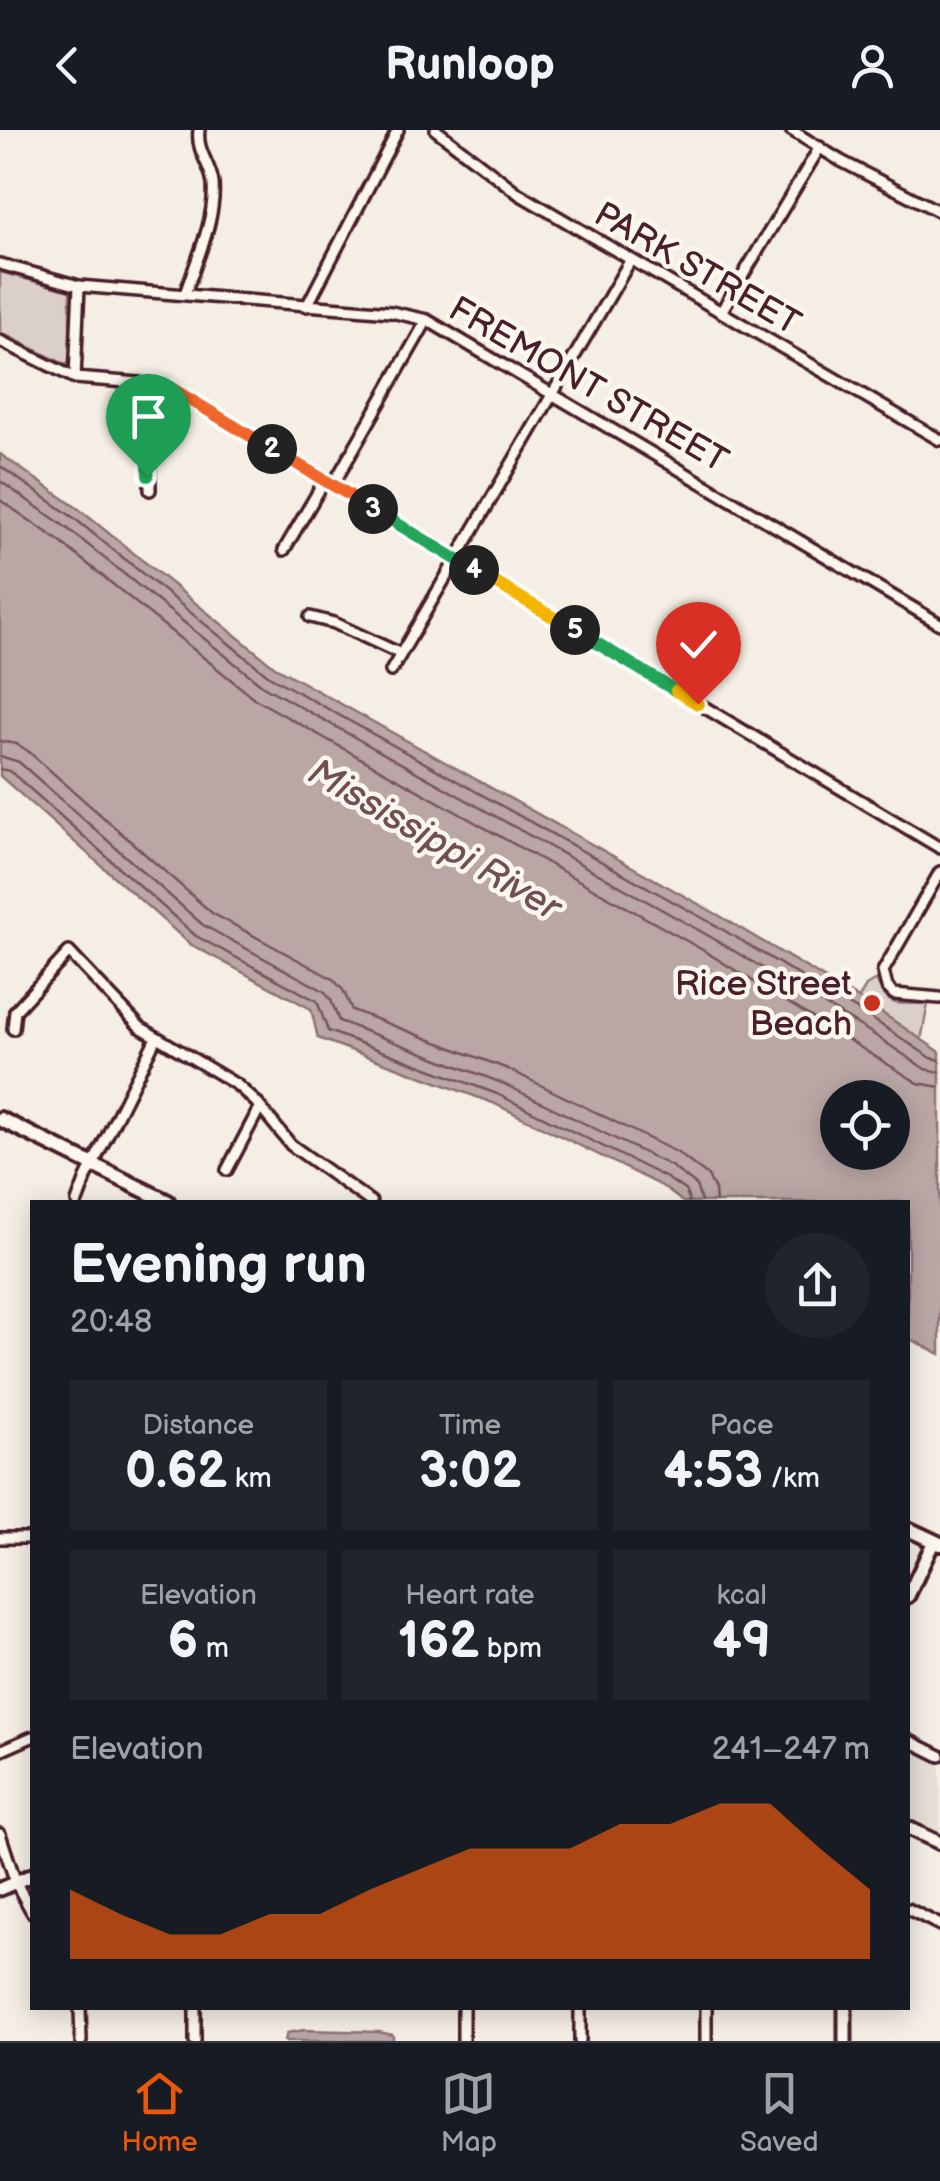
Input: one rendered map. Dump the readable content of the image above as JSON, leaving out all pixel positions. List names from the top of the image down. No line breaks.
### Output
{"streets":{"street":["PARK STREET","FREMONT STREET"]},"water":["Mississippi River"],"places":["Rice Street Beach"],"page":{"header":"Runloop","pins":["2","3","4","5"],"heading":["Evening run","20:48"],"stats":[["Distance","0.62 km"],["Time","3:02"],["Pace","4:53 /km"],["Elevation","6 m"],["Heart rate","162 bpm"],["kcal","49"]],"chart":["Elevation","241–247 m"],"tabs":["Home","Map","Saved"]}}
